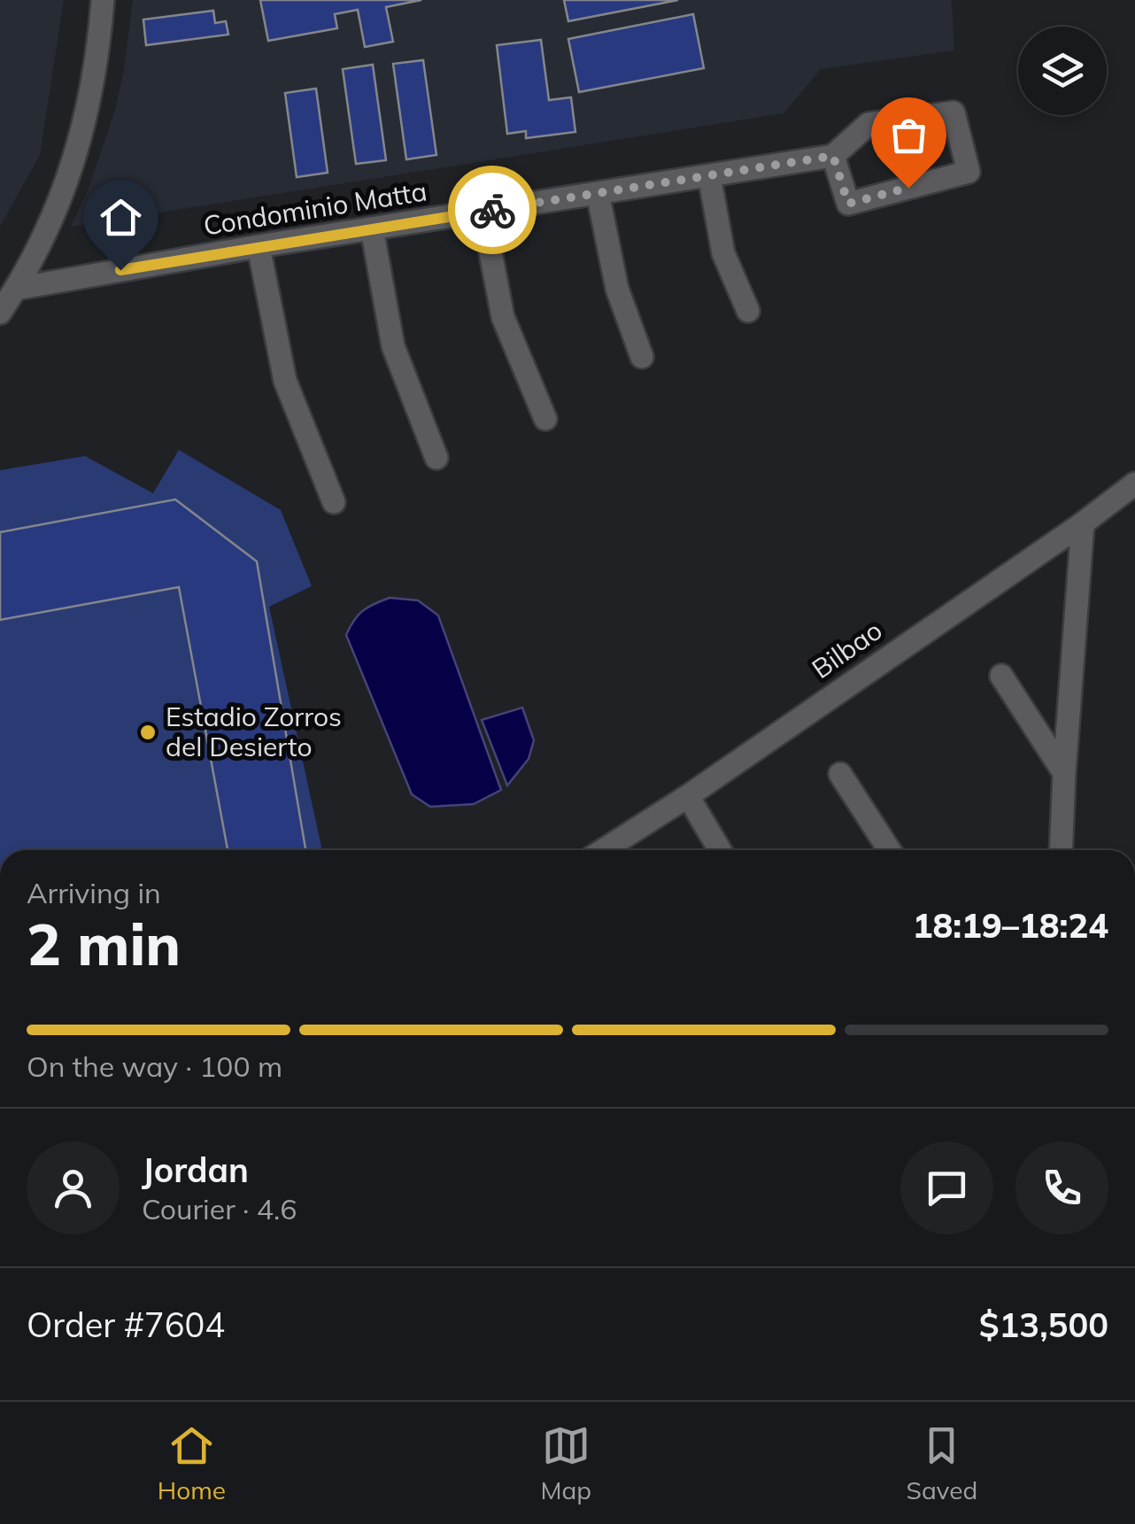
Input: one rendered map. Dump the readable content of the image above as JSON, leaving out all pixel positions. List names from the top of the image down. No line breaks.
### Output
{"streets":{"street":["Condominio Matta","Bilbao"]},"places":["Estadio Zorros del Desierto"],"page":{"heading":["2 min","Arriving in","18:19–18:24"],"panel":["Jordan","Courier · 4.6","Order #7604","$13,500"],"bar":"On the way · 100 m","tabs":["Home","Map","Saved"]}}
